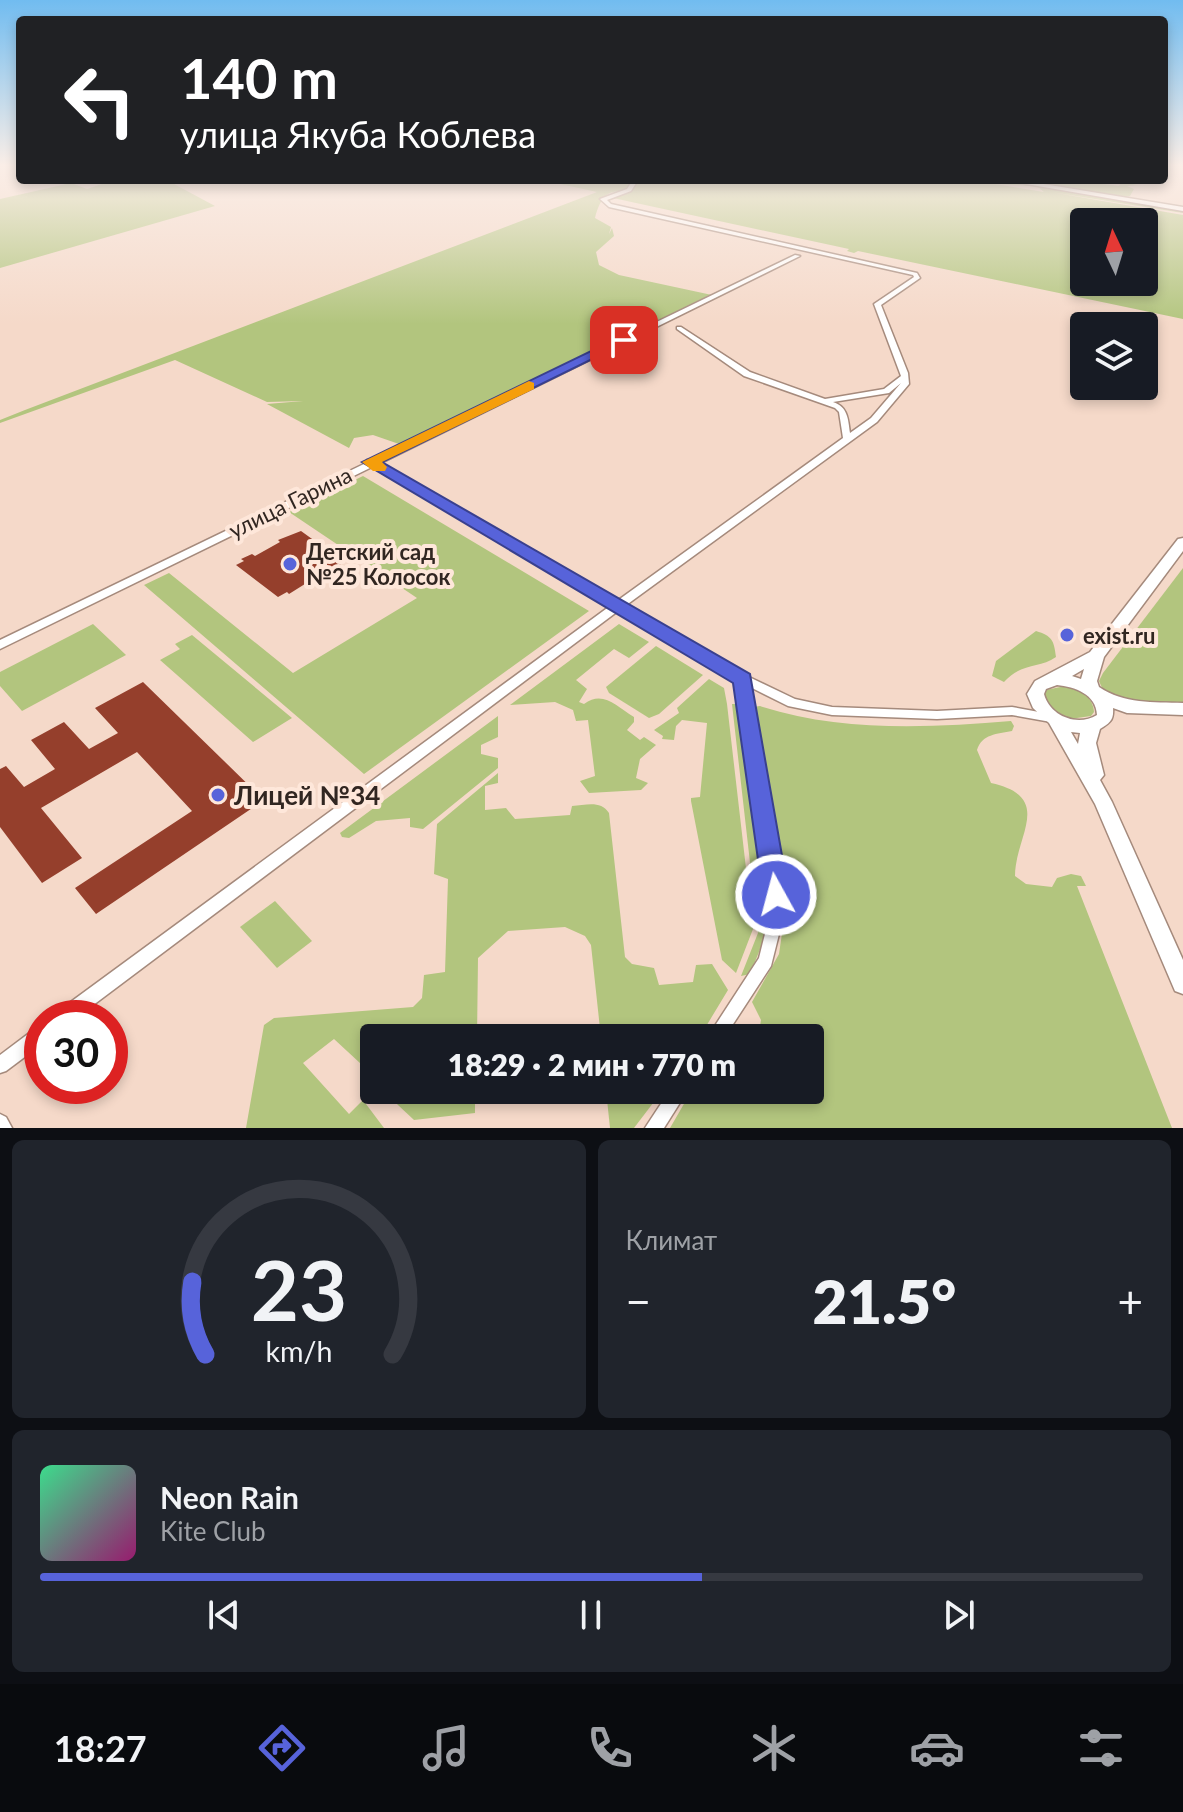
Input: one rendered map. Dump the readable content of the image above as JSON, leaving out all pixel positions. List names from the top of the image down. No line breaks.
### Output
{"streets":{"street":["улица Гарина"]},"places":["Детский сад №25 Колосок","exist.ru","Лицей №34"],"north":"top","page":{"turn":["140 m","улица Якуба Коблева"],"limit":"30","trip":"18:29 · 2 мин · 770 m","tile":"Климат","heat":["−","21.5°","+"],"song":["Neon Rain","Kite Club"],"tabs":"18:27","gauge":["23","km/h"]}}
